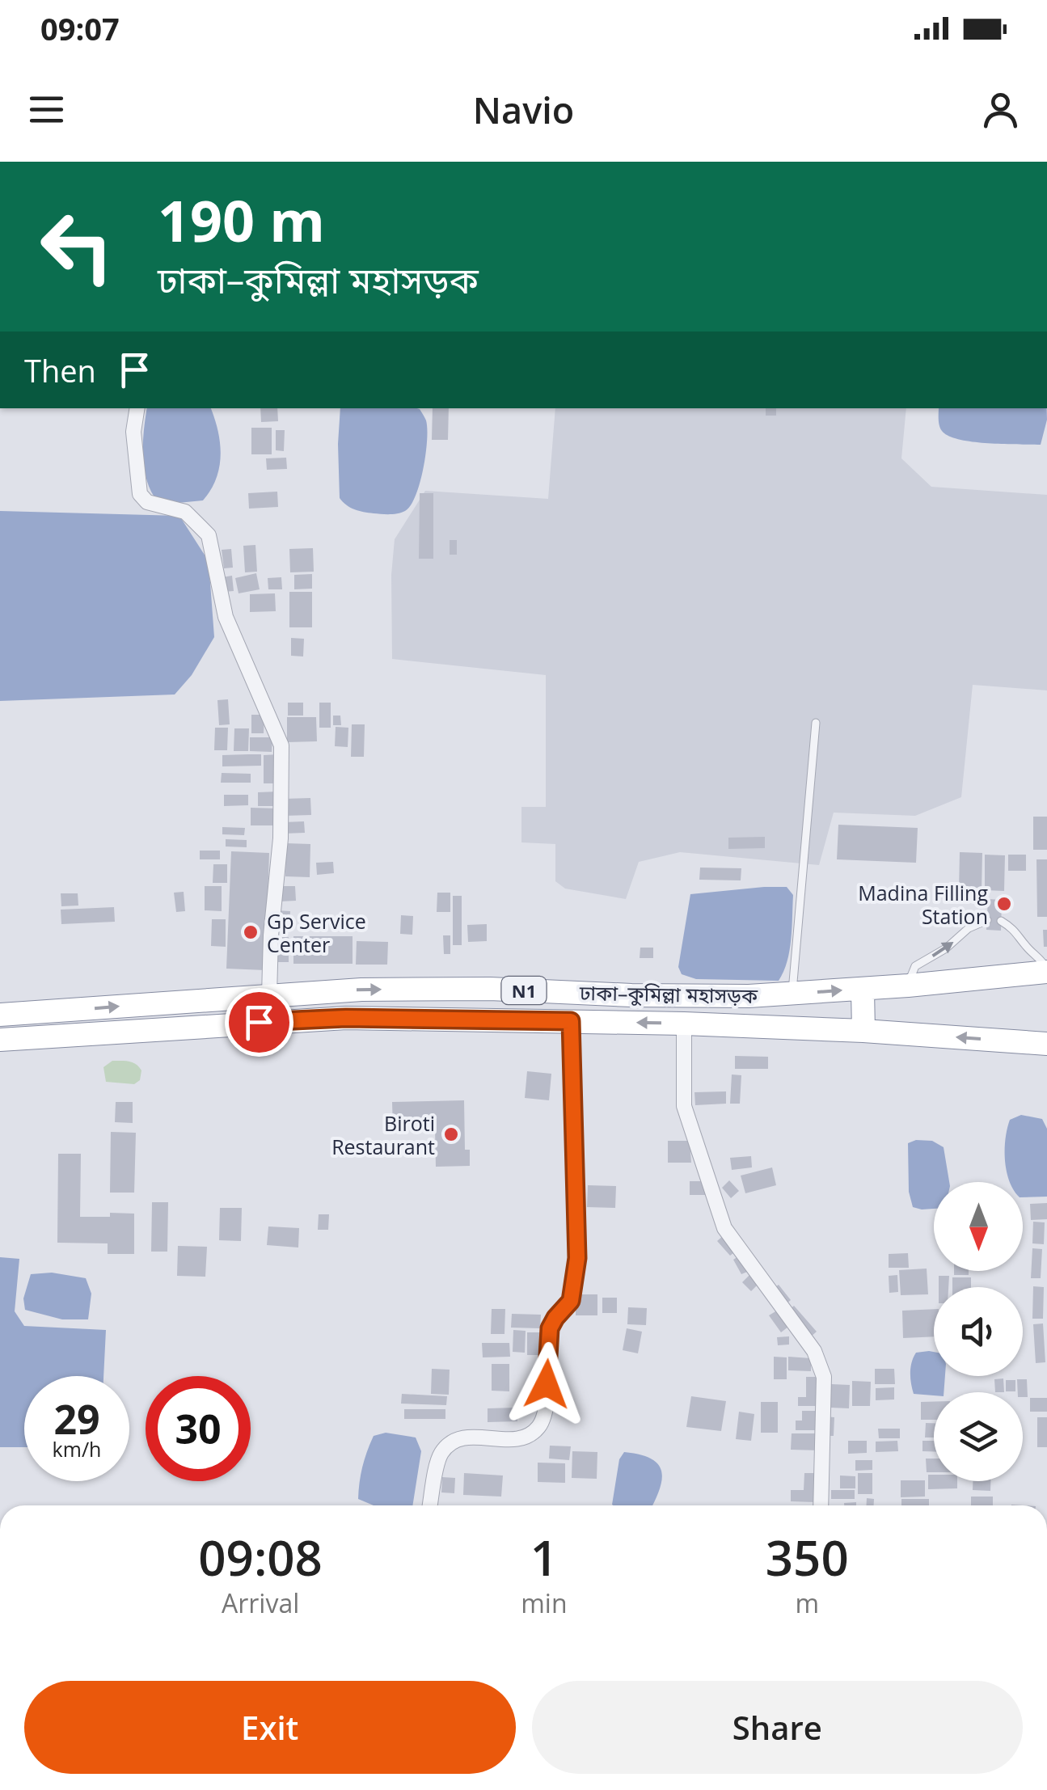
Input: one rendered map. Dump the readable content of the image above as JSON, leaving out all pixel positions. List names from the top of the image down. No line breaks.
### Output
{"streets":{"highway":["N1","ঢাকা–কুমিল্লা মহাসড়ক"]},"places":["Madina Filling Station","Gp Service Center","Biroti Restaurant"],"north":"bottom","page":{"status":"09:07","header":"Navio","turn":["190 m","ঢাকা–কুমিল্লা মহাসড়ক"],"then":"Then","speed":"29 km/h","limit":"30","eta":["09:08","Arrival","1","min","350","m"],"buttons":["Exit","Share"]}}
